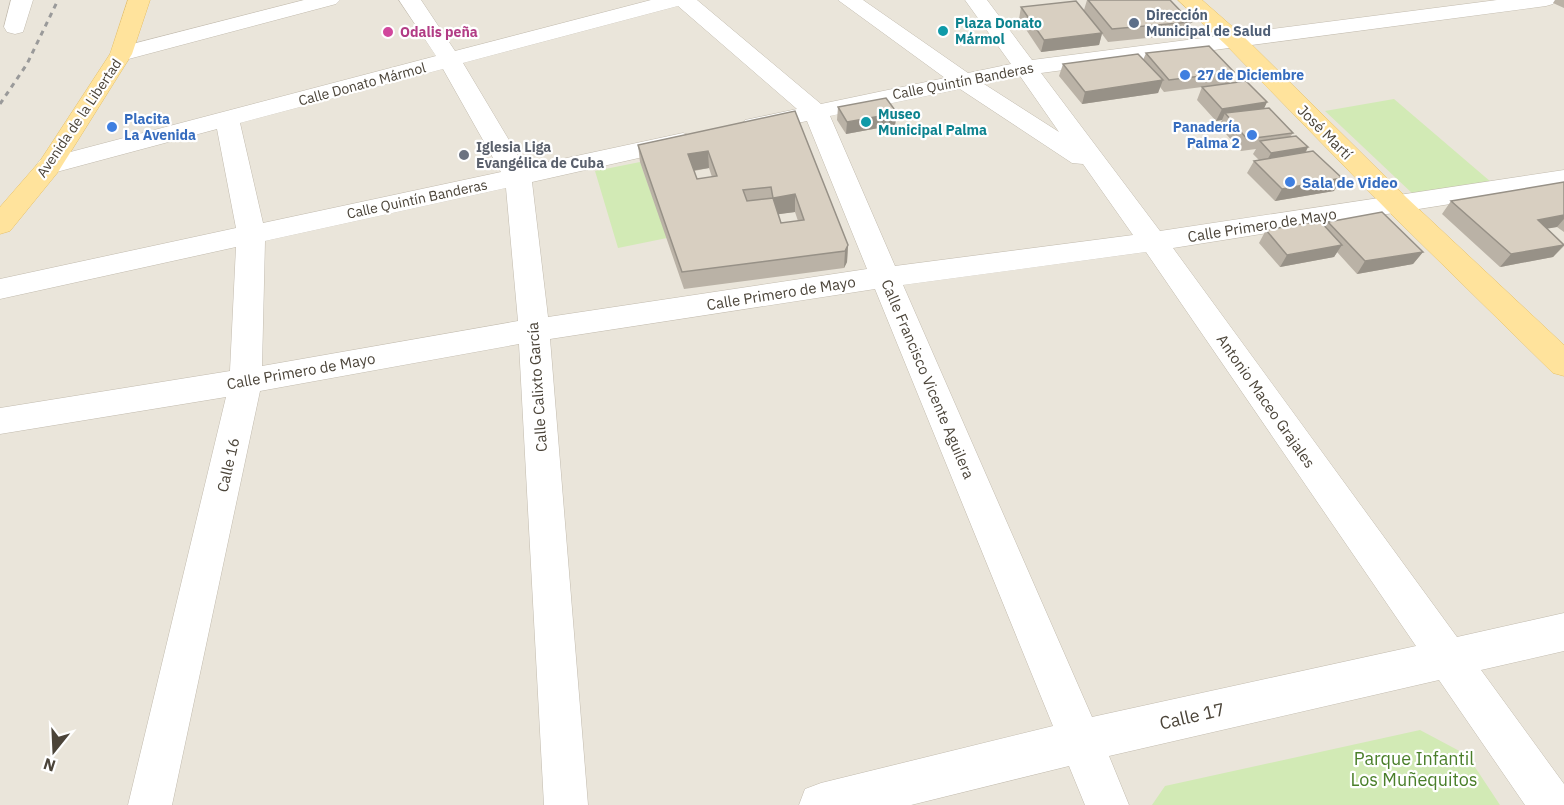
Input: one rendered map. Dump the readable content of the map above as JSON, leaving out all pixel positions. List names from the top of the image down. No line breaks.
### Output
{"streets":{"main road":["Avenida de la Libertad","José Martí"],"street":["Calle Quintín Banderas","Calle Donato Mármol","Calle Primero de Mayo","Calle Francisco Vicente Aguilera","Calle Calixto García","Antonio Maceo Grajales","Calle 16","Calle 17"]},"crossings":[["Calle Quintín Banderas","José Martí"],["Calle Quintín Banderas","Calle Francisco Vicente Aguilera"],["Calle Quintín Banderas","Calle Calixto García"],["Calle Quintín Banderas","Antonio Maceo Grajales"],["Calle Quintín Banderas","Calle 16"],["Calle Donato Mármol","Avenida de la Libertad"],["Calle Donato Mármol","Calle Calixto García"],["Calle Donato Mármol","Calle 16"],["José Martí","Calle Primero de Mayo"],["Calle Primero de Mayo","Calle Francisco Vicente Aguilera"],["Calle Primero de Mayo","Calle Calixto García"],["Calle Primero de Mayo","Antonio Maceo Grajales"],["Calle Primero de Mayo","Calle 16"],["Calle Francisco Vicente Aguilera","Calle 17"],["Antonio Maceo Grajales","Calle 17"]],"parks":["Parque Infantil Los Muñequitos"],"places":["Dirección Municipal de Salud","Plaza Donato Mármol","Odalis peña","27 de Diciembre","Museo Municipal Palma","Placita La Avenida","Panadería Palma 2","Iglesia Liga Evangélica de Cuba","Sala de Video"],"north":"bottom"}
